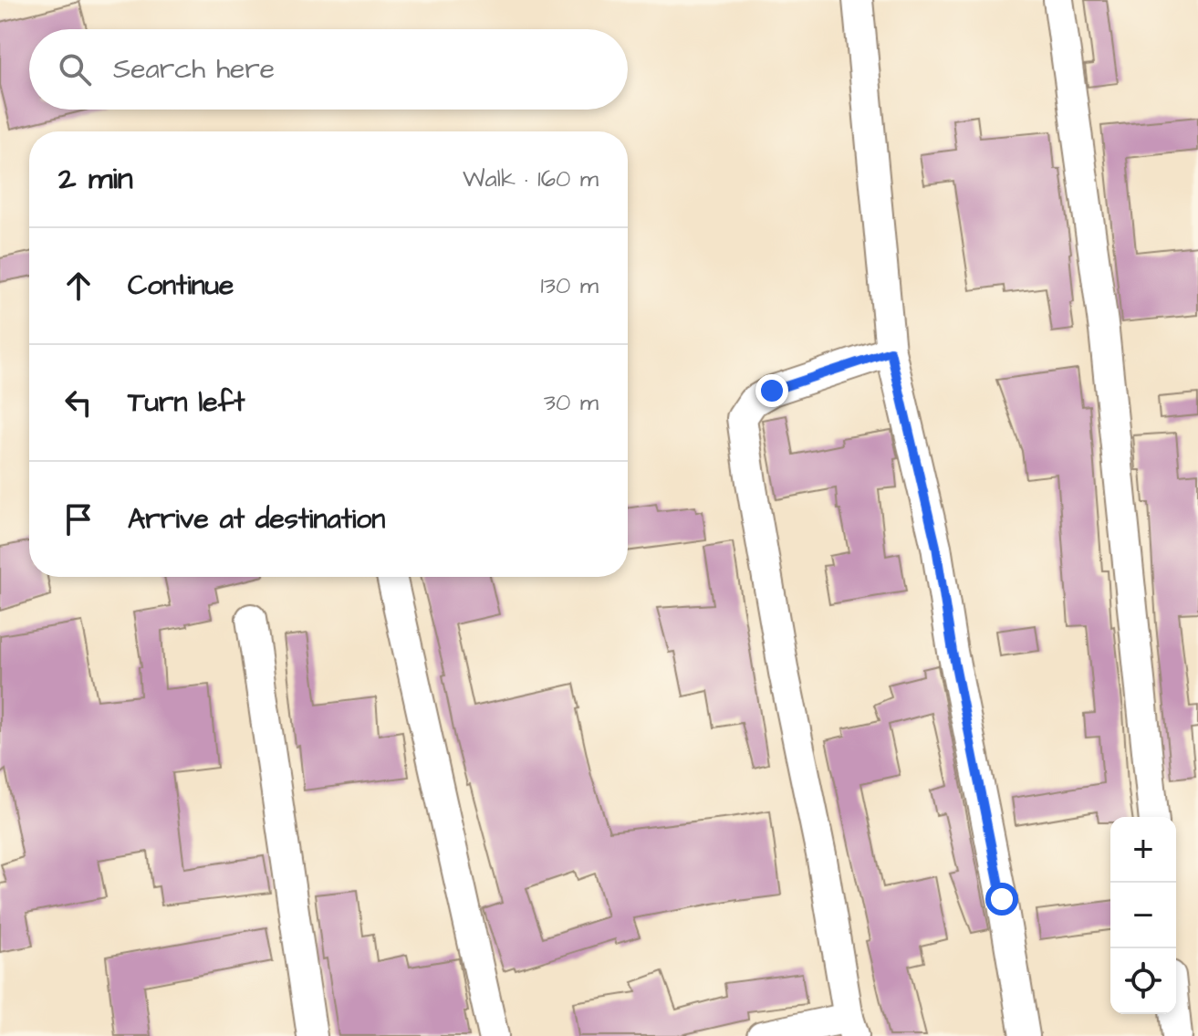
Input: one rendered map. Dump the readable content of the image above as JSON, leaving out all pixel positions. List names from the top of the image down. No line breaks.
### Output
{"page":{"search":"Search here","heading":["2 min","Walk · 160 m"],"list":[["Continue","130 m"],["Turn left","30 m"],"Arrive at destination"],"map_buttons":["+","−"]}}
